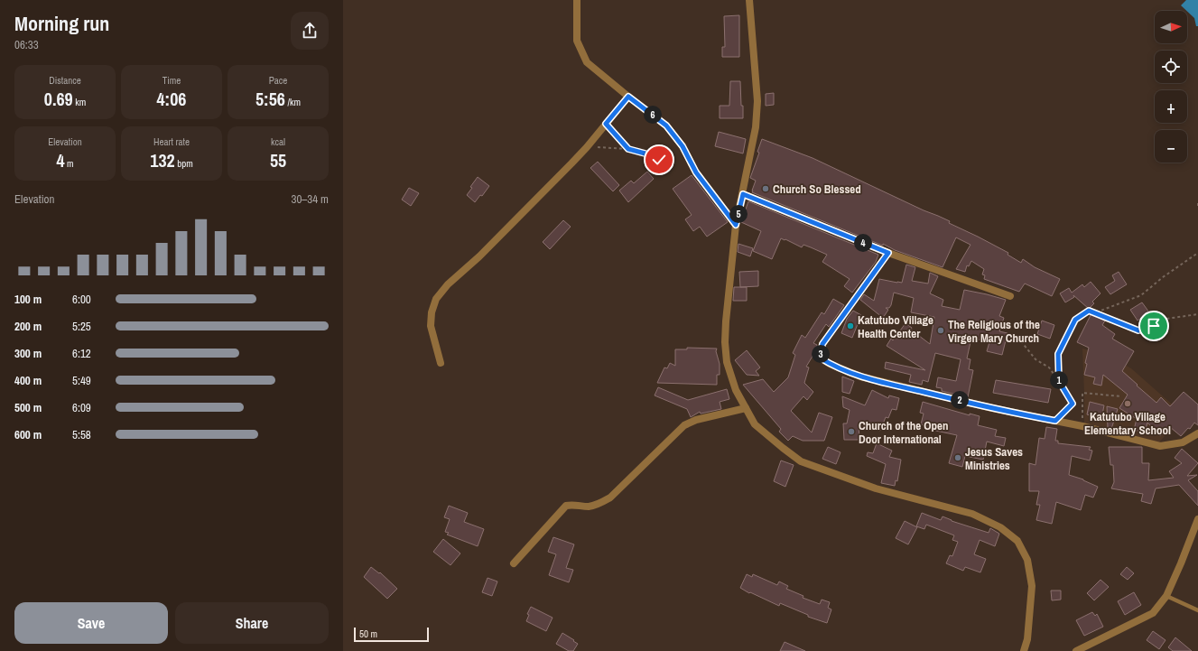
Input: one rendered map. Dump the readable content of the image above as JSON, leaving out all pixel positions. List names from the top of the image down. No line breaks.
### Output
{"places":["Church So Blessed","Katutubo Village Health Center","The Religious of the Virgen Mary Church","Katutubo Village Elementary School","Church of the Open Door International","Jesus Saves Ministries"],"scale_bar":"50 m","north":"right","page":{"heading":["Morning run","06:33"],"map_buttons":["+","−"],"stats":[["Distance","0.69 km"],["Time","4:06"],["Pace","5:56 /km"],["Elevation","4 m"],["Heart rate","132 bpm"],["kcal","55"]],"pins":["6","5","4","3","1","2"],"chart":["Elevation","30–34 m"],"list":[{"name":"100 m","note":"6:00"},{"name":"200 m","note":"5:25"},{"name":"300 m","note":"6:12"},{"name":"400 m","note":"5:49"},{"name":"500 m","note":"6:09"},{"name":"600 m","note":"5:58"}],"buttons":["Save","Share"],"scale":"50 m"}}
